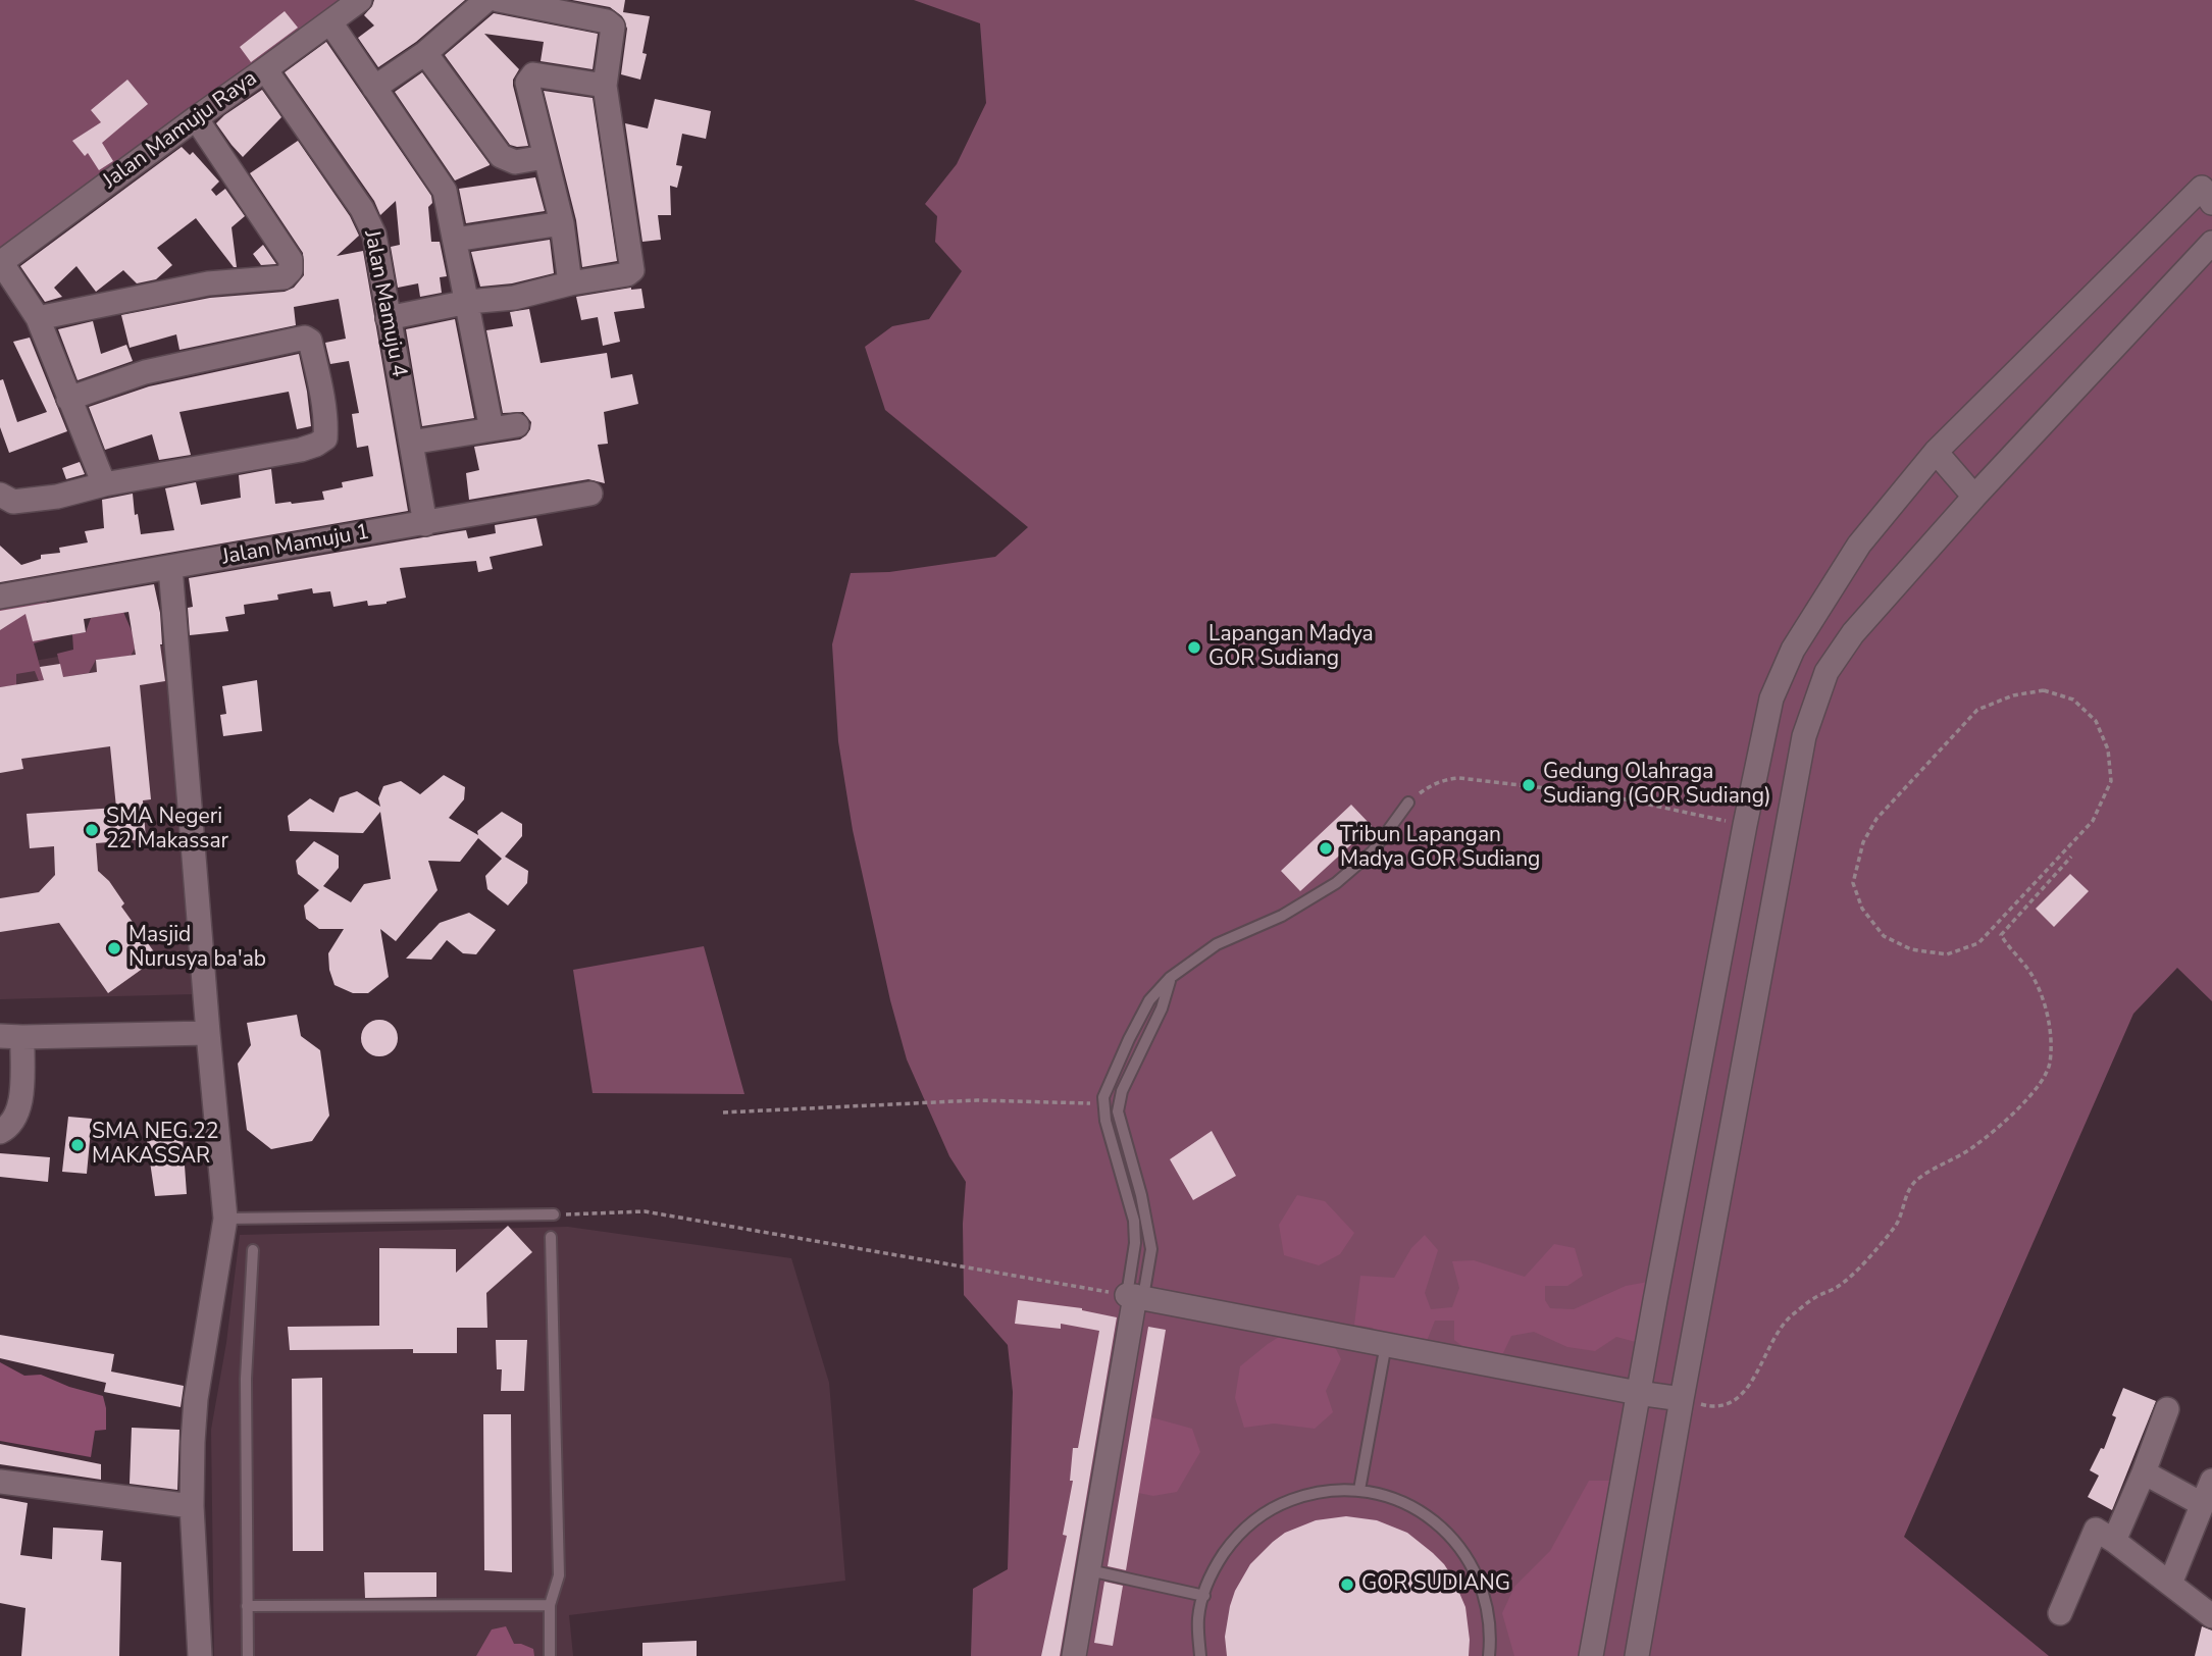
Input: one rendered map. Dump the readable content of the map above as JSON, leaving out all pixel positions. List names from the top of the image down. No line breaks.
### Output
{"streets":{"street":["Jalan Mamuju Raya","Jalan Mamuju 4","Jalan Mamuju 1"]},"crossings":[["Jalan Mamuju Raya","Jalan Mamuju 4"],["Jalan Mamuju 4","Jalan Mamuju 1"]],"places":["Lapangan Madya GOR Sudiang","Gedung Olahraga Sudiang (GOR Sudiang)","SMA Negeri 22 Makassar","Tribun Lapangan Madya GOR Sudiang","Masjid Nurusya ba'ab","SMA NEG.22 MAKASSAR","GOR SUDIANG"]}
